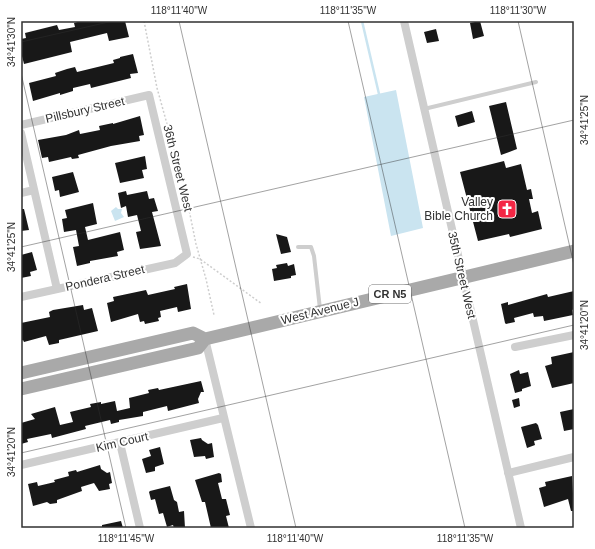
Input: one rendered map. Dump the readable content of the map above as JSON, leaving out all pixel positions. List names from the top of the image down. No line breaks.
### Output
{"streets":{"main road":["CR N5","West Avenue J"],"street":["Pillsbury Street","36th Street West","35th Street West","Pondera Street","Kim Court"]},"crossings":[["Pillsbury Street","36th Street West"],["36th Street West","Pondera Street"],["35th Street West","West Avenue J"]],"places":{"church":["Valley Bible Church"]},"coordinates":["118°11'40\"W","118°11'35\"W","118°11'30\"W","34°41'30\"N","34°41'25\"N","34°41'20\"N","118°11'45\"W"]}
